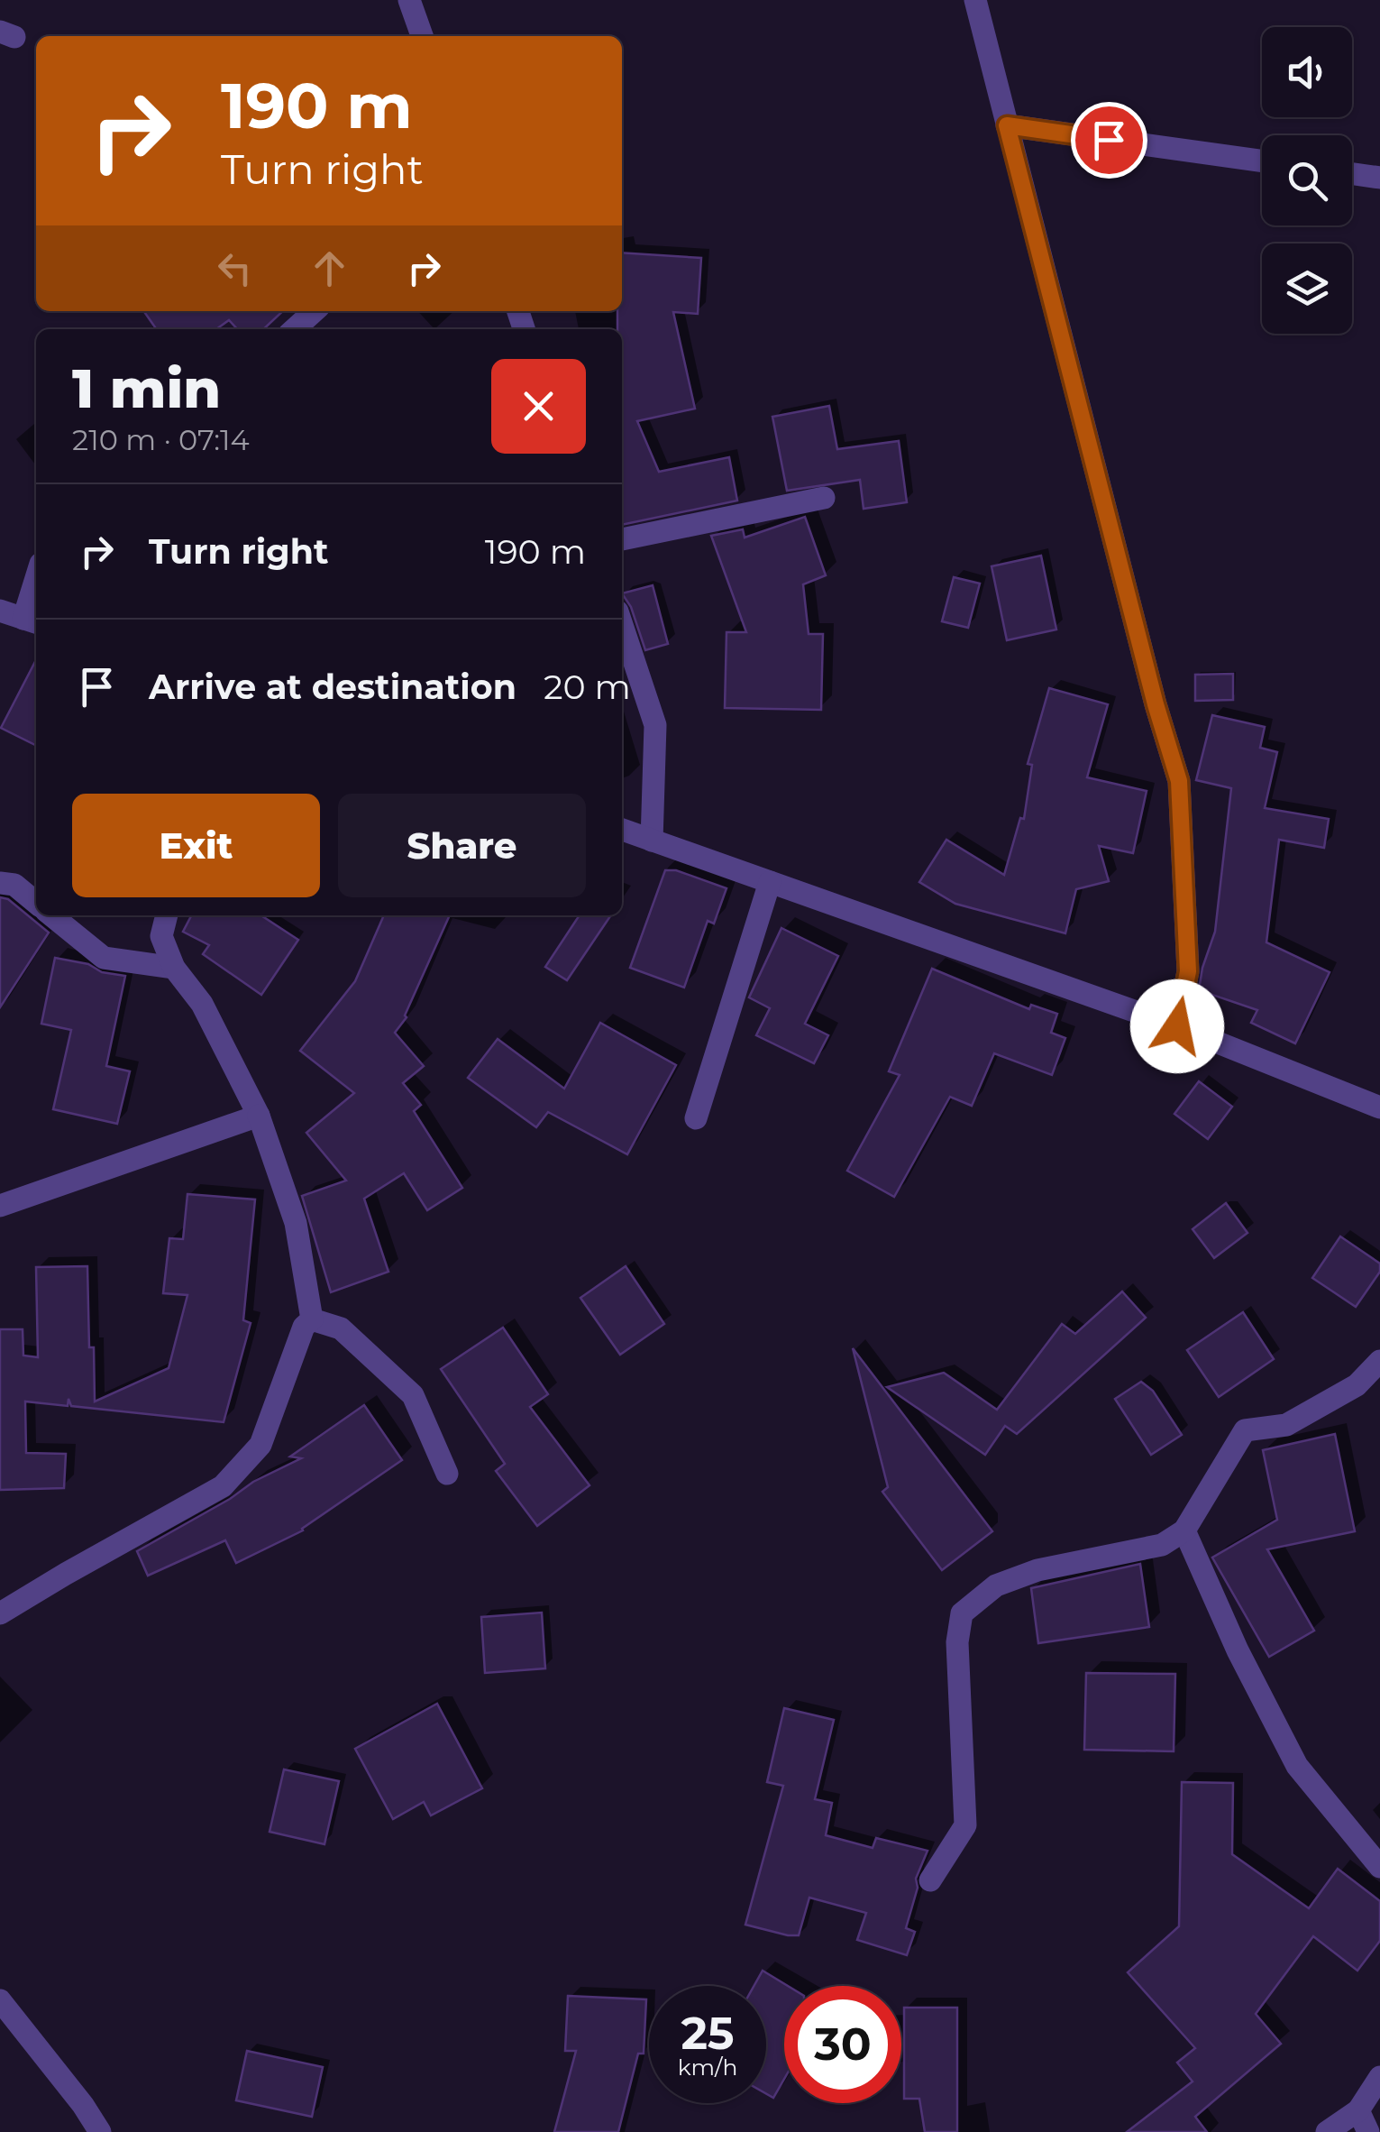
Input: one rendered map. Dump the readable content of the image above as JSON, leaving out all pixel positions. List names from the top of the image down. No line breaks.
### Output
{"page":{"turn":["190 m","Turn right"],"heading":["1 min","210 m · 07:14"],"list":[{"name":"Turn right","value":"190 m"},{"name":"Arrive at destination","value":"20 m"}],"buttons":["Exit","Share"],"speed":"25 km/h","limit":"30"}}
